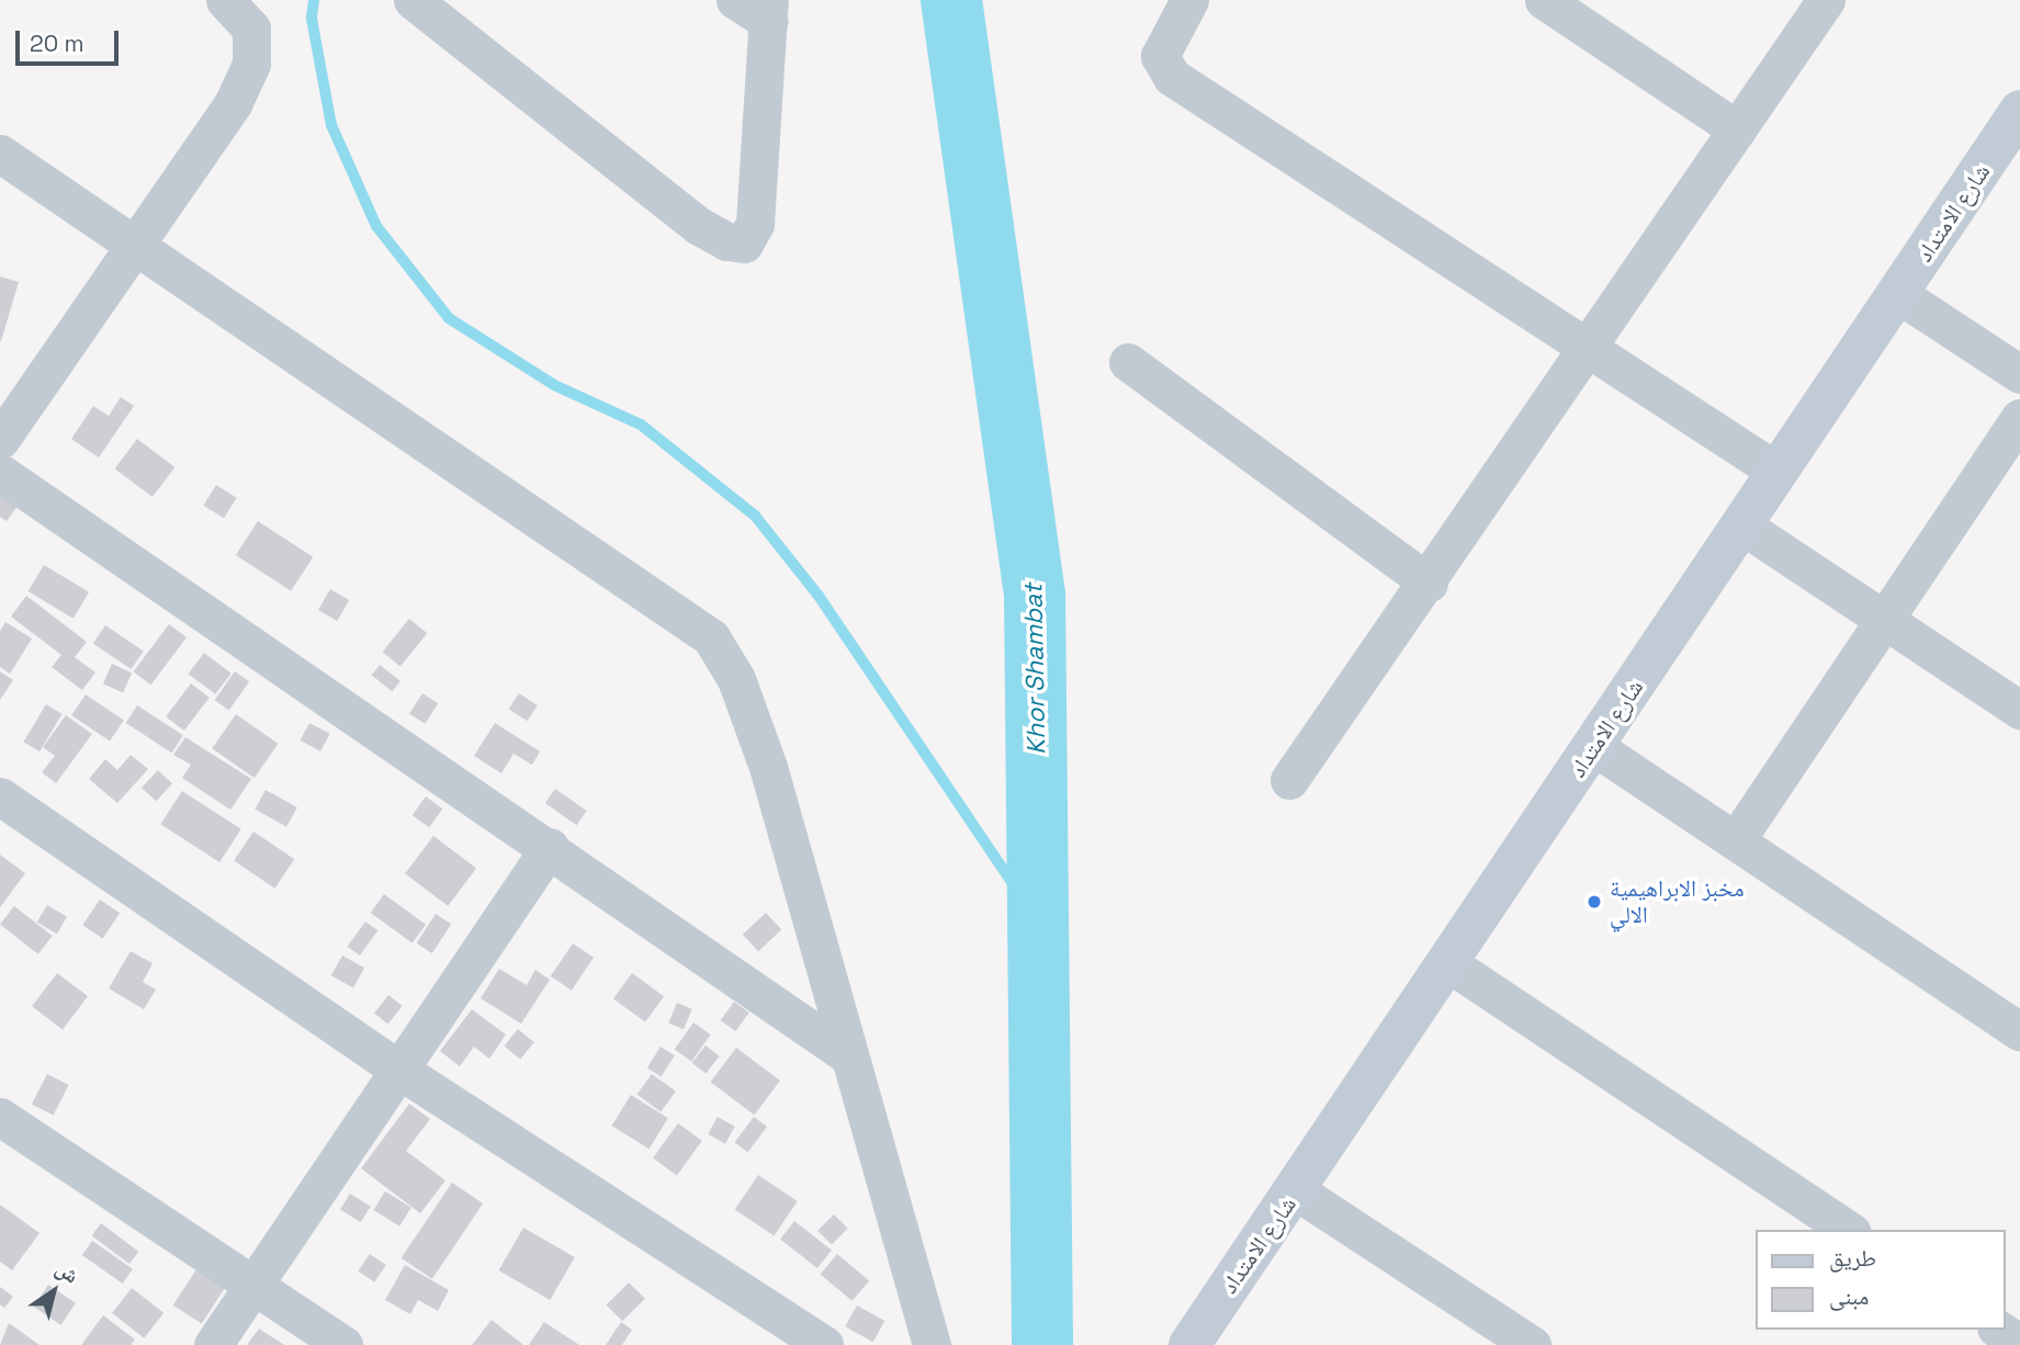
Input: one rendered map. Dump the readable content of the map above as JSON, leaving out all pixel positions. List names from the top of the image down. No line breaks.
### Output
{"streets":{"street":["شارع الامتداد"]},"water":["Khor Shambat"],"places":["مخبز الابراهيمية الالي"],"legend":["طريق","مبنى"],"scale_bar":"20 m","north":"top right"}
